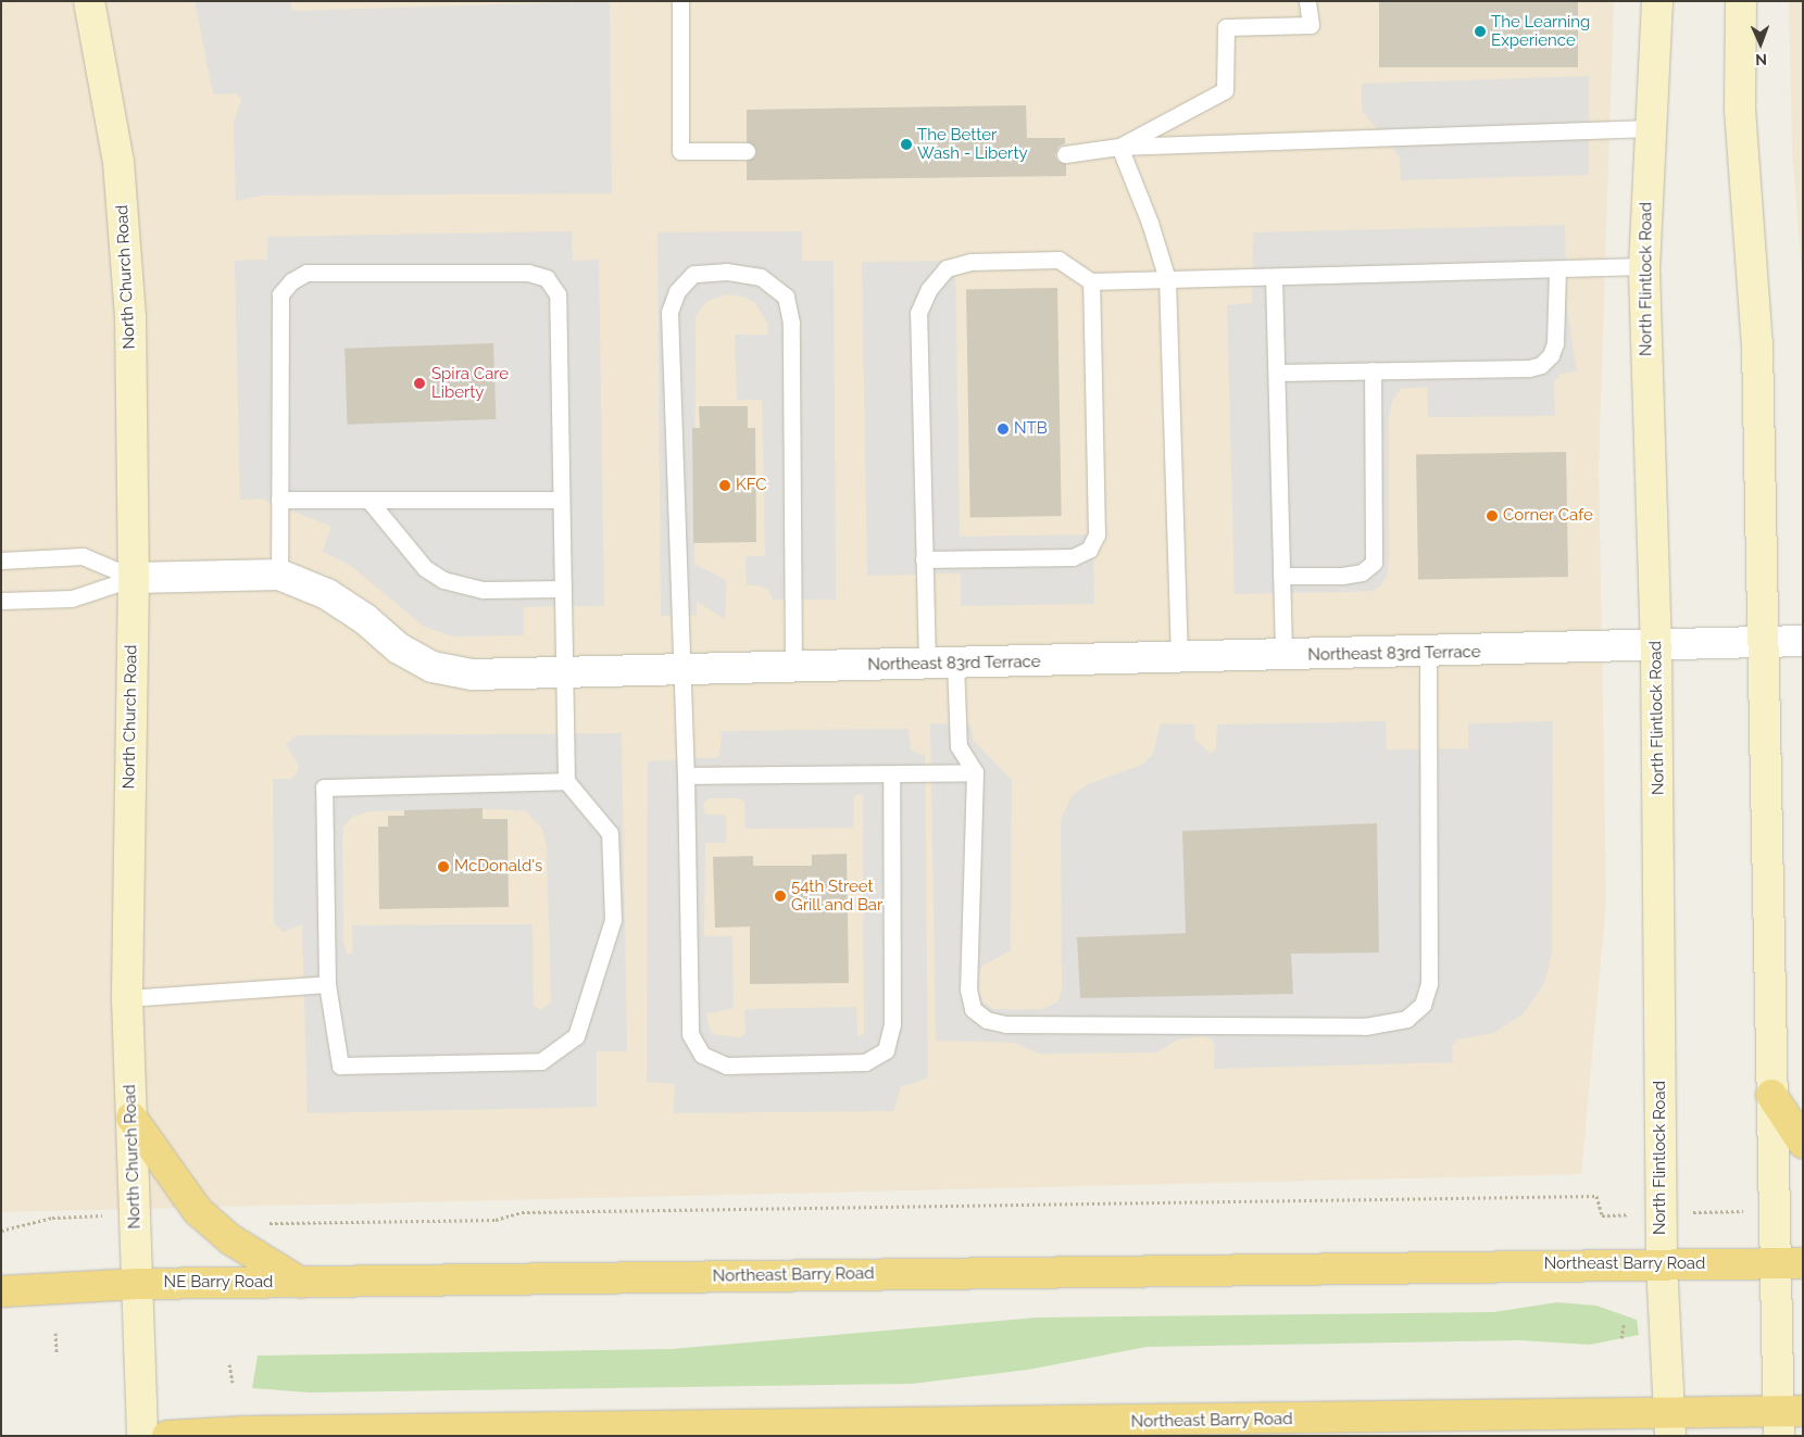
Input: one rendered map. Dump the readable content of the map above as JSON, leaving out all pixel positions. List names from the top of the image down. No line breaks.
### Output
{"streets":{"highway":["Northeast Barry Road","NE Barry Road"],"main road":["North Church Road","North Flintlock Road"],"street":["Northeast 83rd Terrace"]},"crossings":[["North Church Road","Northeast 83rd Terrace"],["North Church Road","NE Barry Road"],["North Flintlock Road","Northeast 83rd Terrace"],["North Flintlock Road","Northeast Barry Road"],["Northeast Barry Road","NE Barry Road"]],"places":["The Learning Experience","The Better Wash - Liberty","Spira Care Liberty","NTB","KFC","Corner Cafe","McDonald's","54th Street Grill and Bar"],"north":"bottom"}
